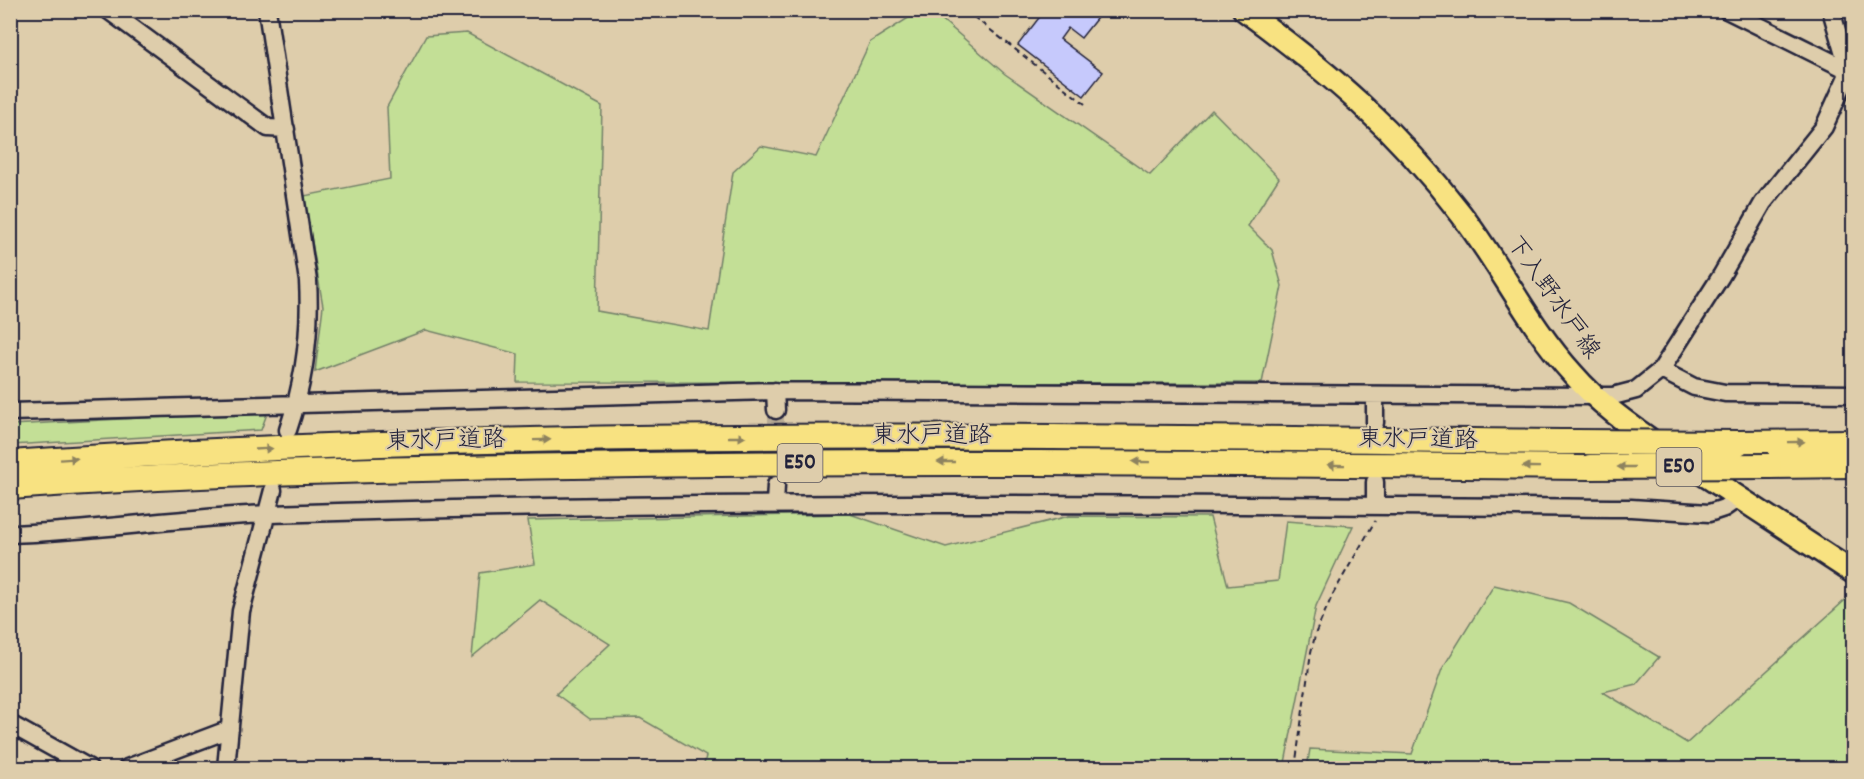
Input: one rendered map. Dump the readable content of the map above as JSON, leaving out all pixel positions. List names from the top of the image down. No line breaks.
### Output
{"streets":{"highway":["東水戸道路","E50"],"main road":["下入野水戸線"]}}
